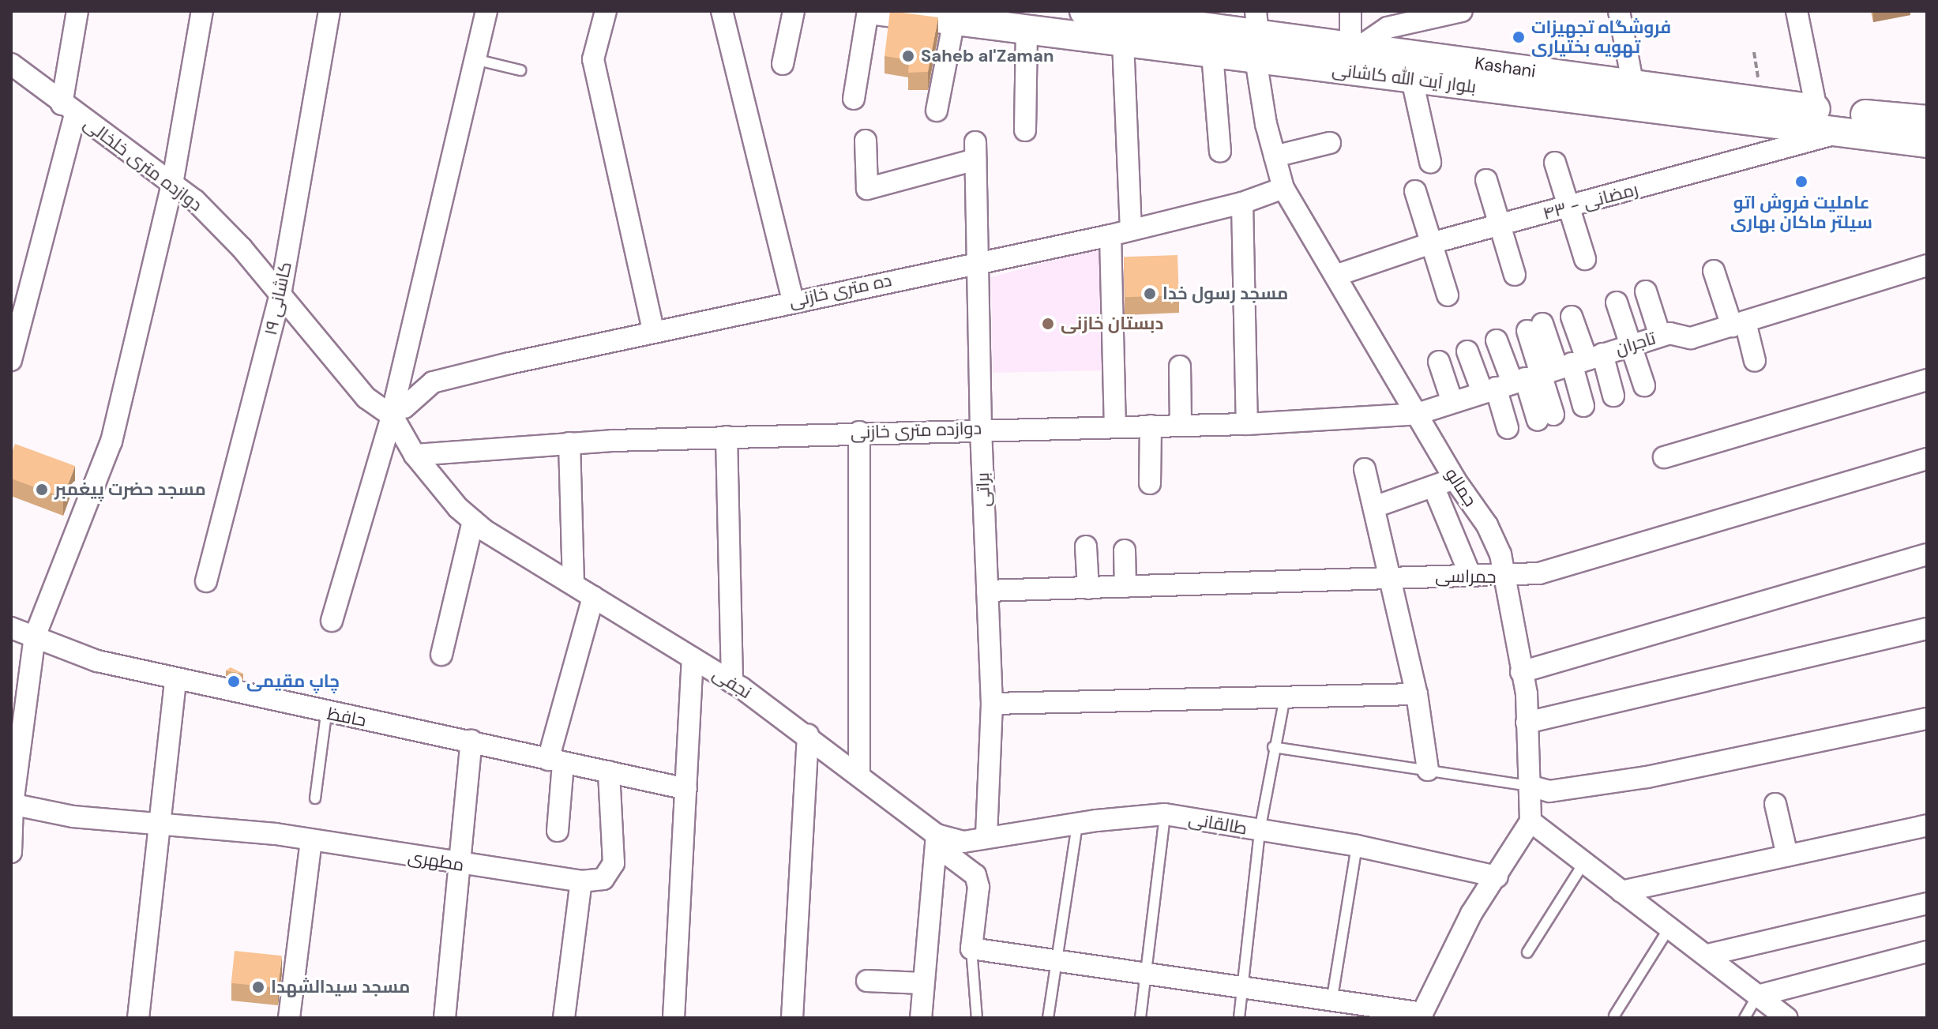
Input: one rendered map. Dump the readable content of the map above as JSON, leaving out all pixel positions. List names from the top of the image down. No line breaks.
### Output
{"streets":{"main road":["Kashani","بلوار آیت الله کاشانی"],"street":["دوازده متری خلخالی","رمضانی - ۴۳","ده متری خازنی","کاشانی ۱۹","تاجران","دوازده متری خازنی","جمالو","براتی","جمراسی","نجفی","حافظ","طالقانی","مطهری"]},"crossings":[["Kashani","بلوار آیت الله کاشانی"],["Kashani","جمالو"],["بلوار آیت الله کاشانی","رمضانی - ۴۳"],["بلوار آیت الله کاشانی","جمالو"],["دوازده متری خلخالی","ده متری خازنی"],["دوازده متری خلخالی","کاشانی ۱۹"],["دوازده متری خلخالی","نجفی"],["رمضانی - ۴۳","جمالو"],["ده متری خازنی","جمالو"],["ده متری خازنی","براتی"],["ده متری خازنی","نجفی"],["تاجران","دوازده متری خازنی"],["تاجران","جمالو"],["دوازده متری خازنی","جمالو"],["دوازده متری خازنی","براتی"],["دوازده متری خازنی","نجفی"],["جمالو","جمراسی"],["براتی","جمراسی"],["براتی","طالقانی"],["نجفی","طالقانی"],["حافظ","مطهری"]],"places":["فروشگاه تجهیزات تهویه بختیاری","Saheb al'Zaman","عاملیت فروش اتو سیلتر ماکان بهاری","مسجد رسول خدا","دبستان خازنی","مسجد حضرت پیغمبر","چاپ مقیمی","مسجد سیدالشهدا"]}
